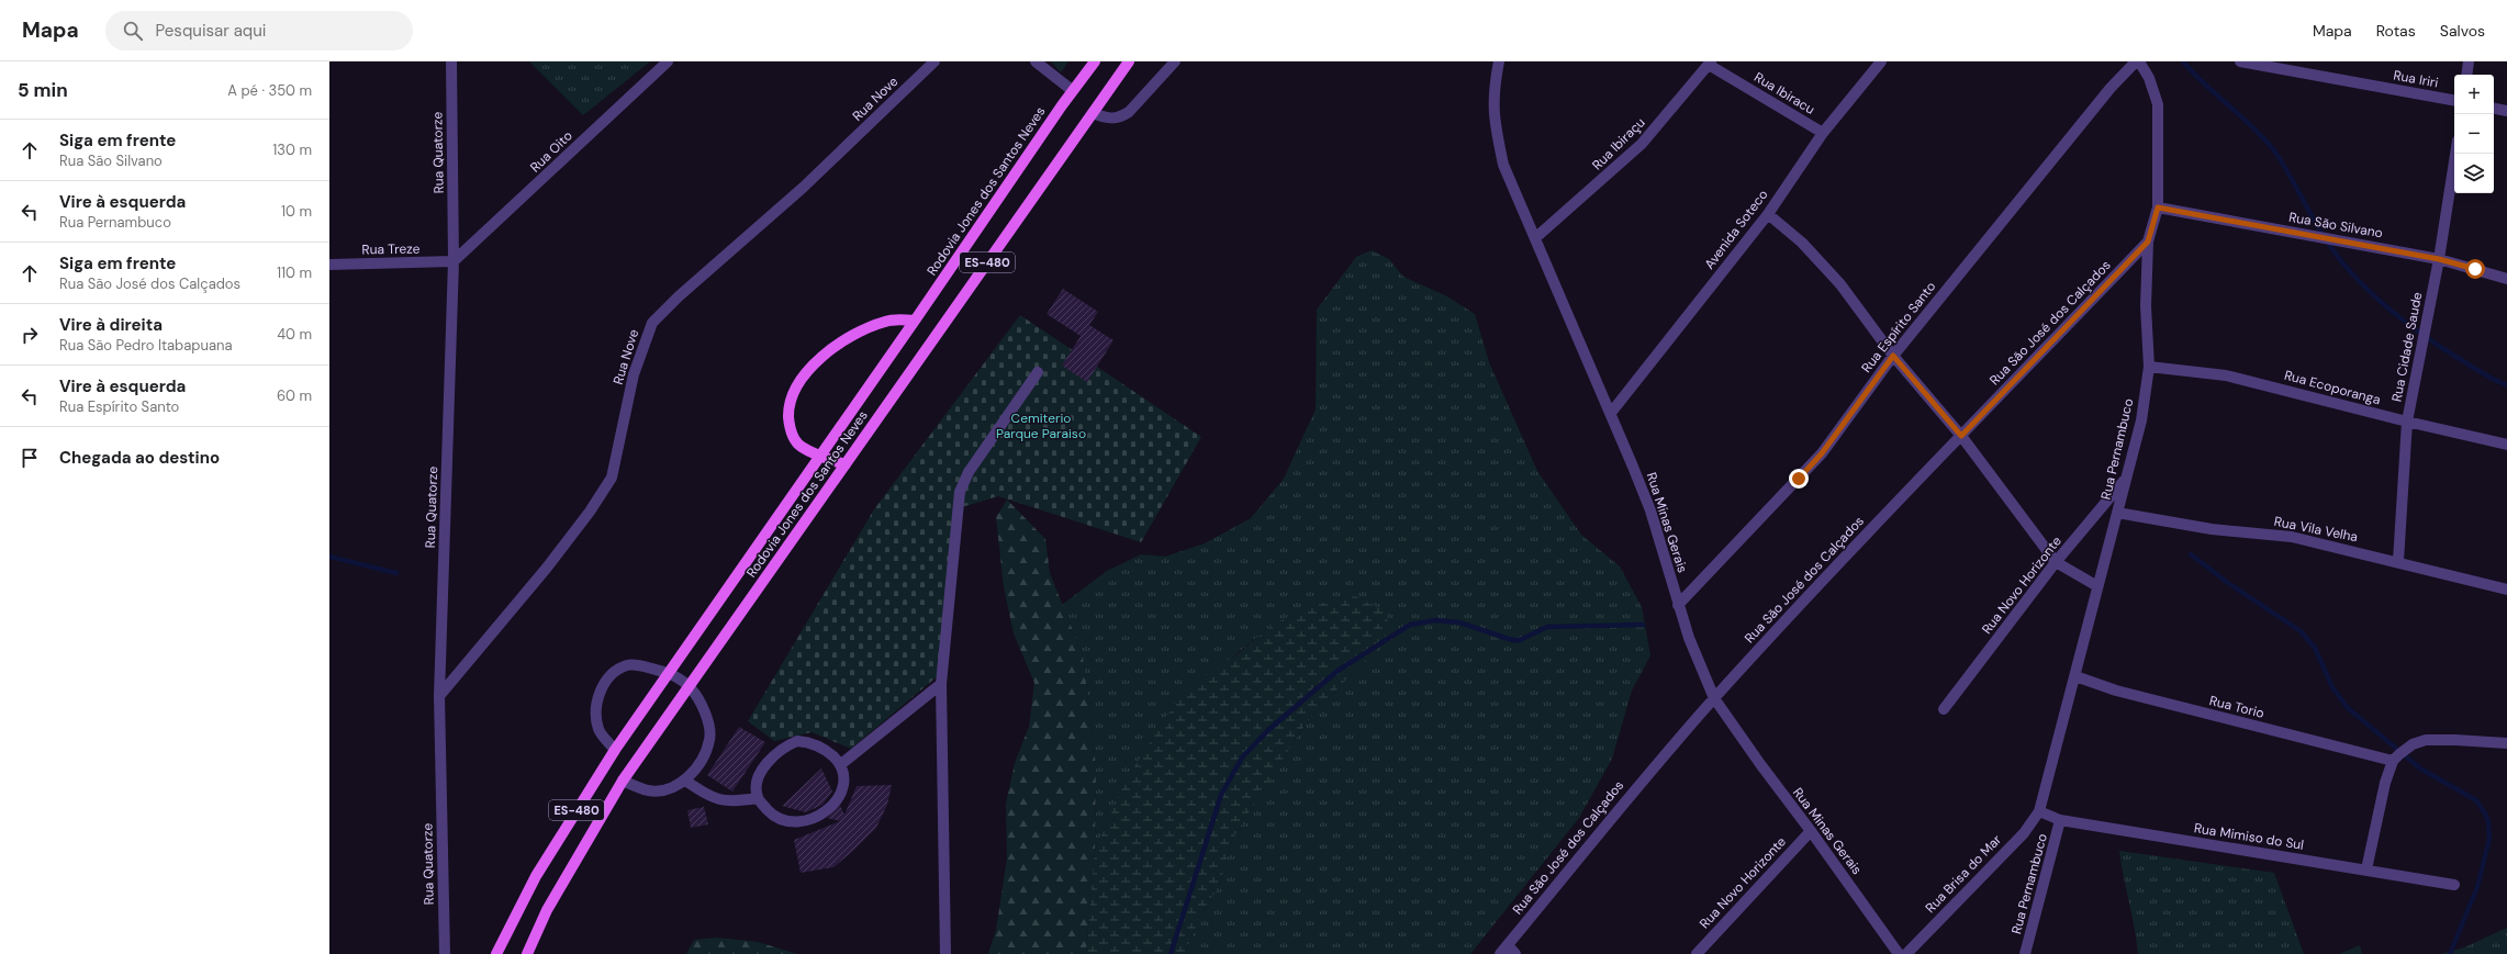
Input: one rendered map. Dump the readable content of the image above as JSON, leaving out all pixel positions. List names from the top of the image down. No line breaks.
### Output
{"streets":{"main road":["Rodovia Jones dos Santos Neves","ES-480"],"street":["Rua Iriri","Rua Ibiracu","Rua Nove","Rua Ibiraçu","Rua Oito","Rua Quatorze","Rua São Silvano","Avenida Soteco","Rua Treze","Rua São José dos Calçados","Rua Espírito Santo","Rua Cidade Saude","Rua Ecoporanga","Rua Pernambuco","Rua Minas Gerais","Rua Vila Velha","Rua Novo Horizonte","Rua Torio","Rua Mimiso do Sul","Rua Brisa do Mar"]},"crossings":[["Rua Ibiracu","Rua Ibiraçu"],["Rua Ibiracu","Avenida Soteco"],["Rua Nove","Rua Quatorze"],["Rua Ibiraçu","Rua Minas Gerais"],["Rua Oito","Rua Quatorze"],["Rua Oito","Rua Treze"],["Rua Quatorze","Rua Treze"],["Rua São Silvano","Rua Cidade Saude"],["Rua São Silvano","Rua Pernambuco"],["Avenida Soteco","Rua Minas Gerais"],["Rua São José dos Calçados","Rua Pernambuco"],["Rua São José dos Calçados","Rua Minas Gerais"],["Rua Espírito Santo","Rua Pernambuco"],["Rua Espírito Santo","Rua Minas Gerais"],["Rua Cidade Saude","Rua Ecoporanga"],["Rua Cidade Saude","Rua Vila Velha"],["Rua Ecoporanga","Rua Pernambuco"],["Rua Pernambuco","Rua Vila Velha"],["Rua Pernambuco","Rua Novo Horizonte"],["Rua Pernambuco","Rua Torio"],["Rua Pernambuco","Rua Mimiso do Sul"],["Rua Pernambuco","Rua Brisa do Mar"],["Rua Minas Gerais","Rua Novo Horizonte"],["Rua Mimiso do Sul","Rua Brisa do Mar"]],"parks":["Cemiterio Parque Paraiso"],"page":{"header":"Mapa","search":"Pesquisar aqui","nav":["Mapa","Rotas","Salvos"],"heading":["5 min","A pé · 350 m"],"map_buttons":["+","−"],"list":[["Siga em frente","Rua São Silvano","130 m"],["Vire à esquerda","Rua Pernambuco","10 m"],["Siga em frente","Rua São José dos Calçados","110 m"],["Vire à direita","Rua São Pedro Itabapuana","40 m"],["Vire à esquerda","Rua Espírito Santo","60 m"],"Chegada ao destino"]}}
